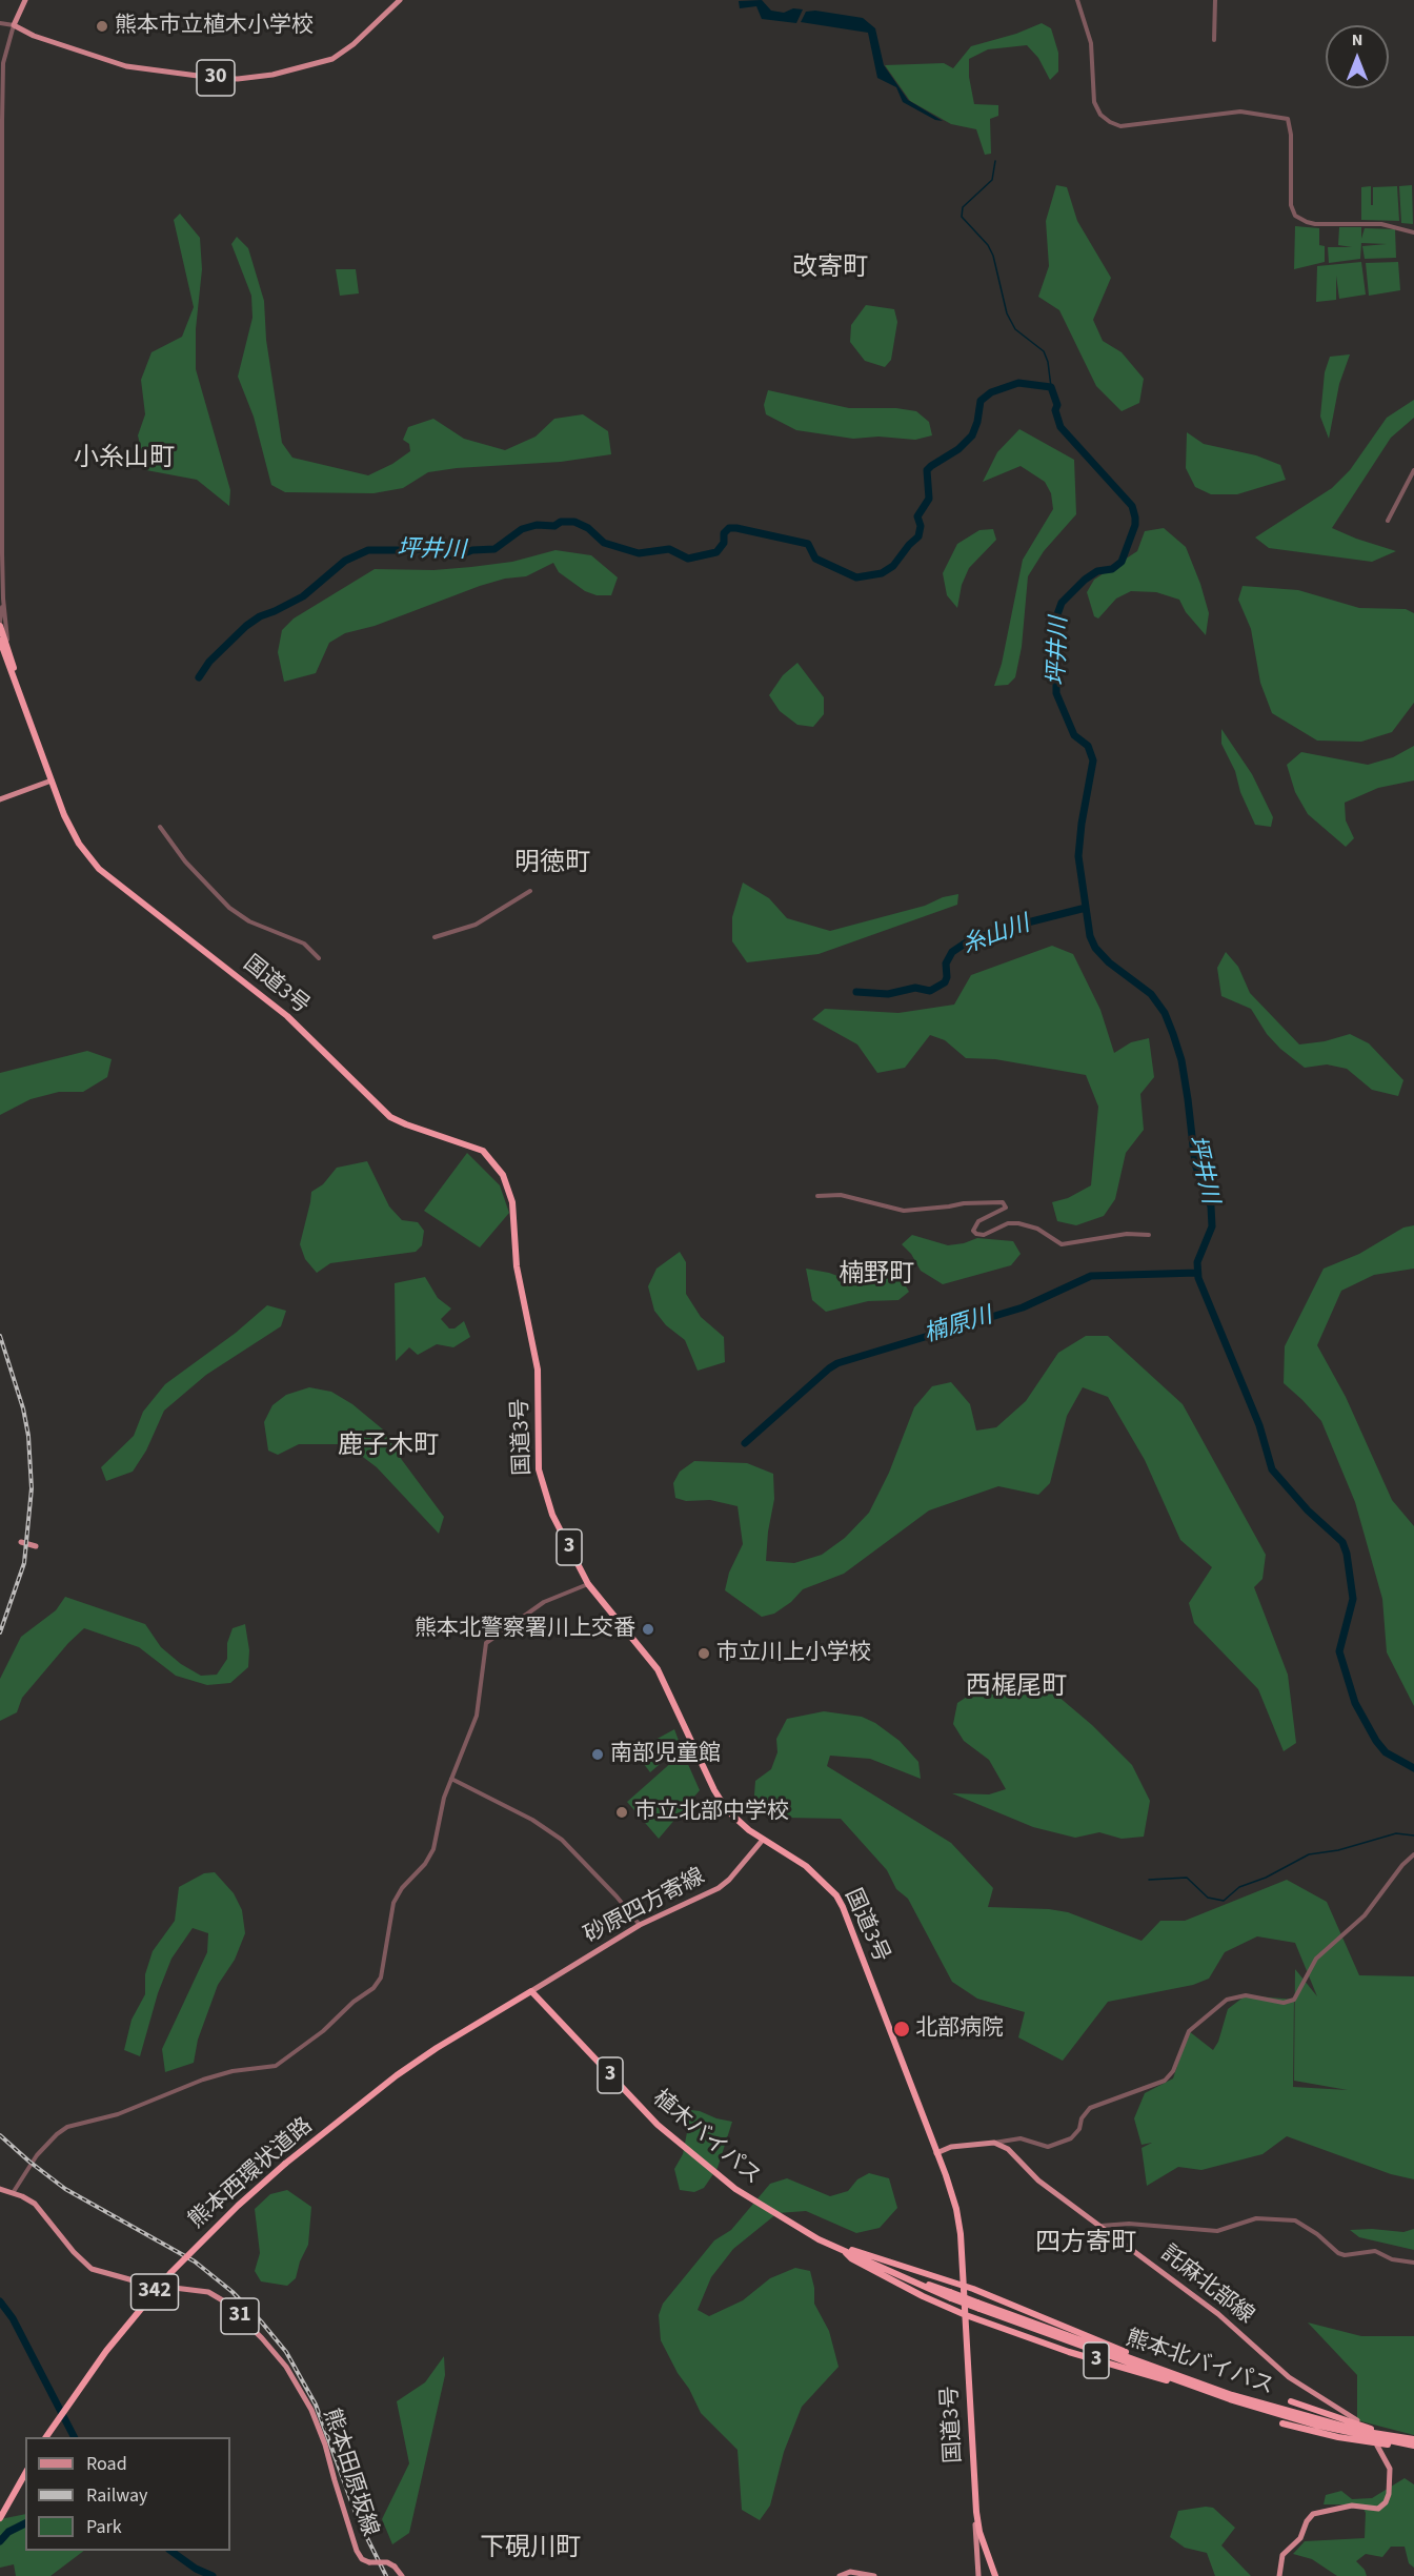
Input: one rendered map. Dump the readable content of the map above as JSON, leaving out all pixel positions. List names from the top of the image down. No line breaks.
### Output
{"streets":{"highway":["国道3号","3","植木バイパス","熊本西環状道路","342","熊本北バイパス"],"main road":["30","砂原四方寄線","託麻北部線","31","熊本田原坂線"]},"crossings":[["国道3号","3"],["国道3号","砂原四方寄線"],["3","熊本北バイパス"],["砂原四方寄線","植木バイパス"],["砂原四方寄線","熊本西環状道路"],["植木バイパス","熊本西環状道路"],["植木バイパス","熊本北バイパス"]],"districts":["改寄町","小糸山町","明徳町","楠野町","鹿子木町","西梶尾町","四方寄町","下硯川町"],"water":["坪井川","糸山川","楠原川"],"places":["熊本市立植木小学校","熊本北警察署川上交番","市立川上小学校","南部児童館","市立北部中学校","北部病院"],"legend":["Road","Railway","Park"],"north":"top"}
